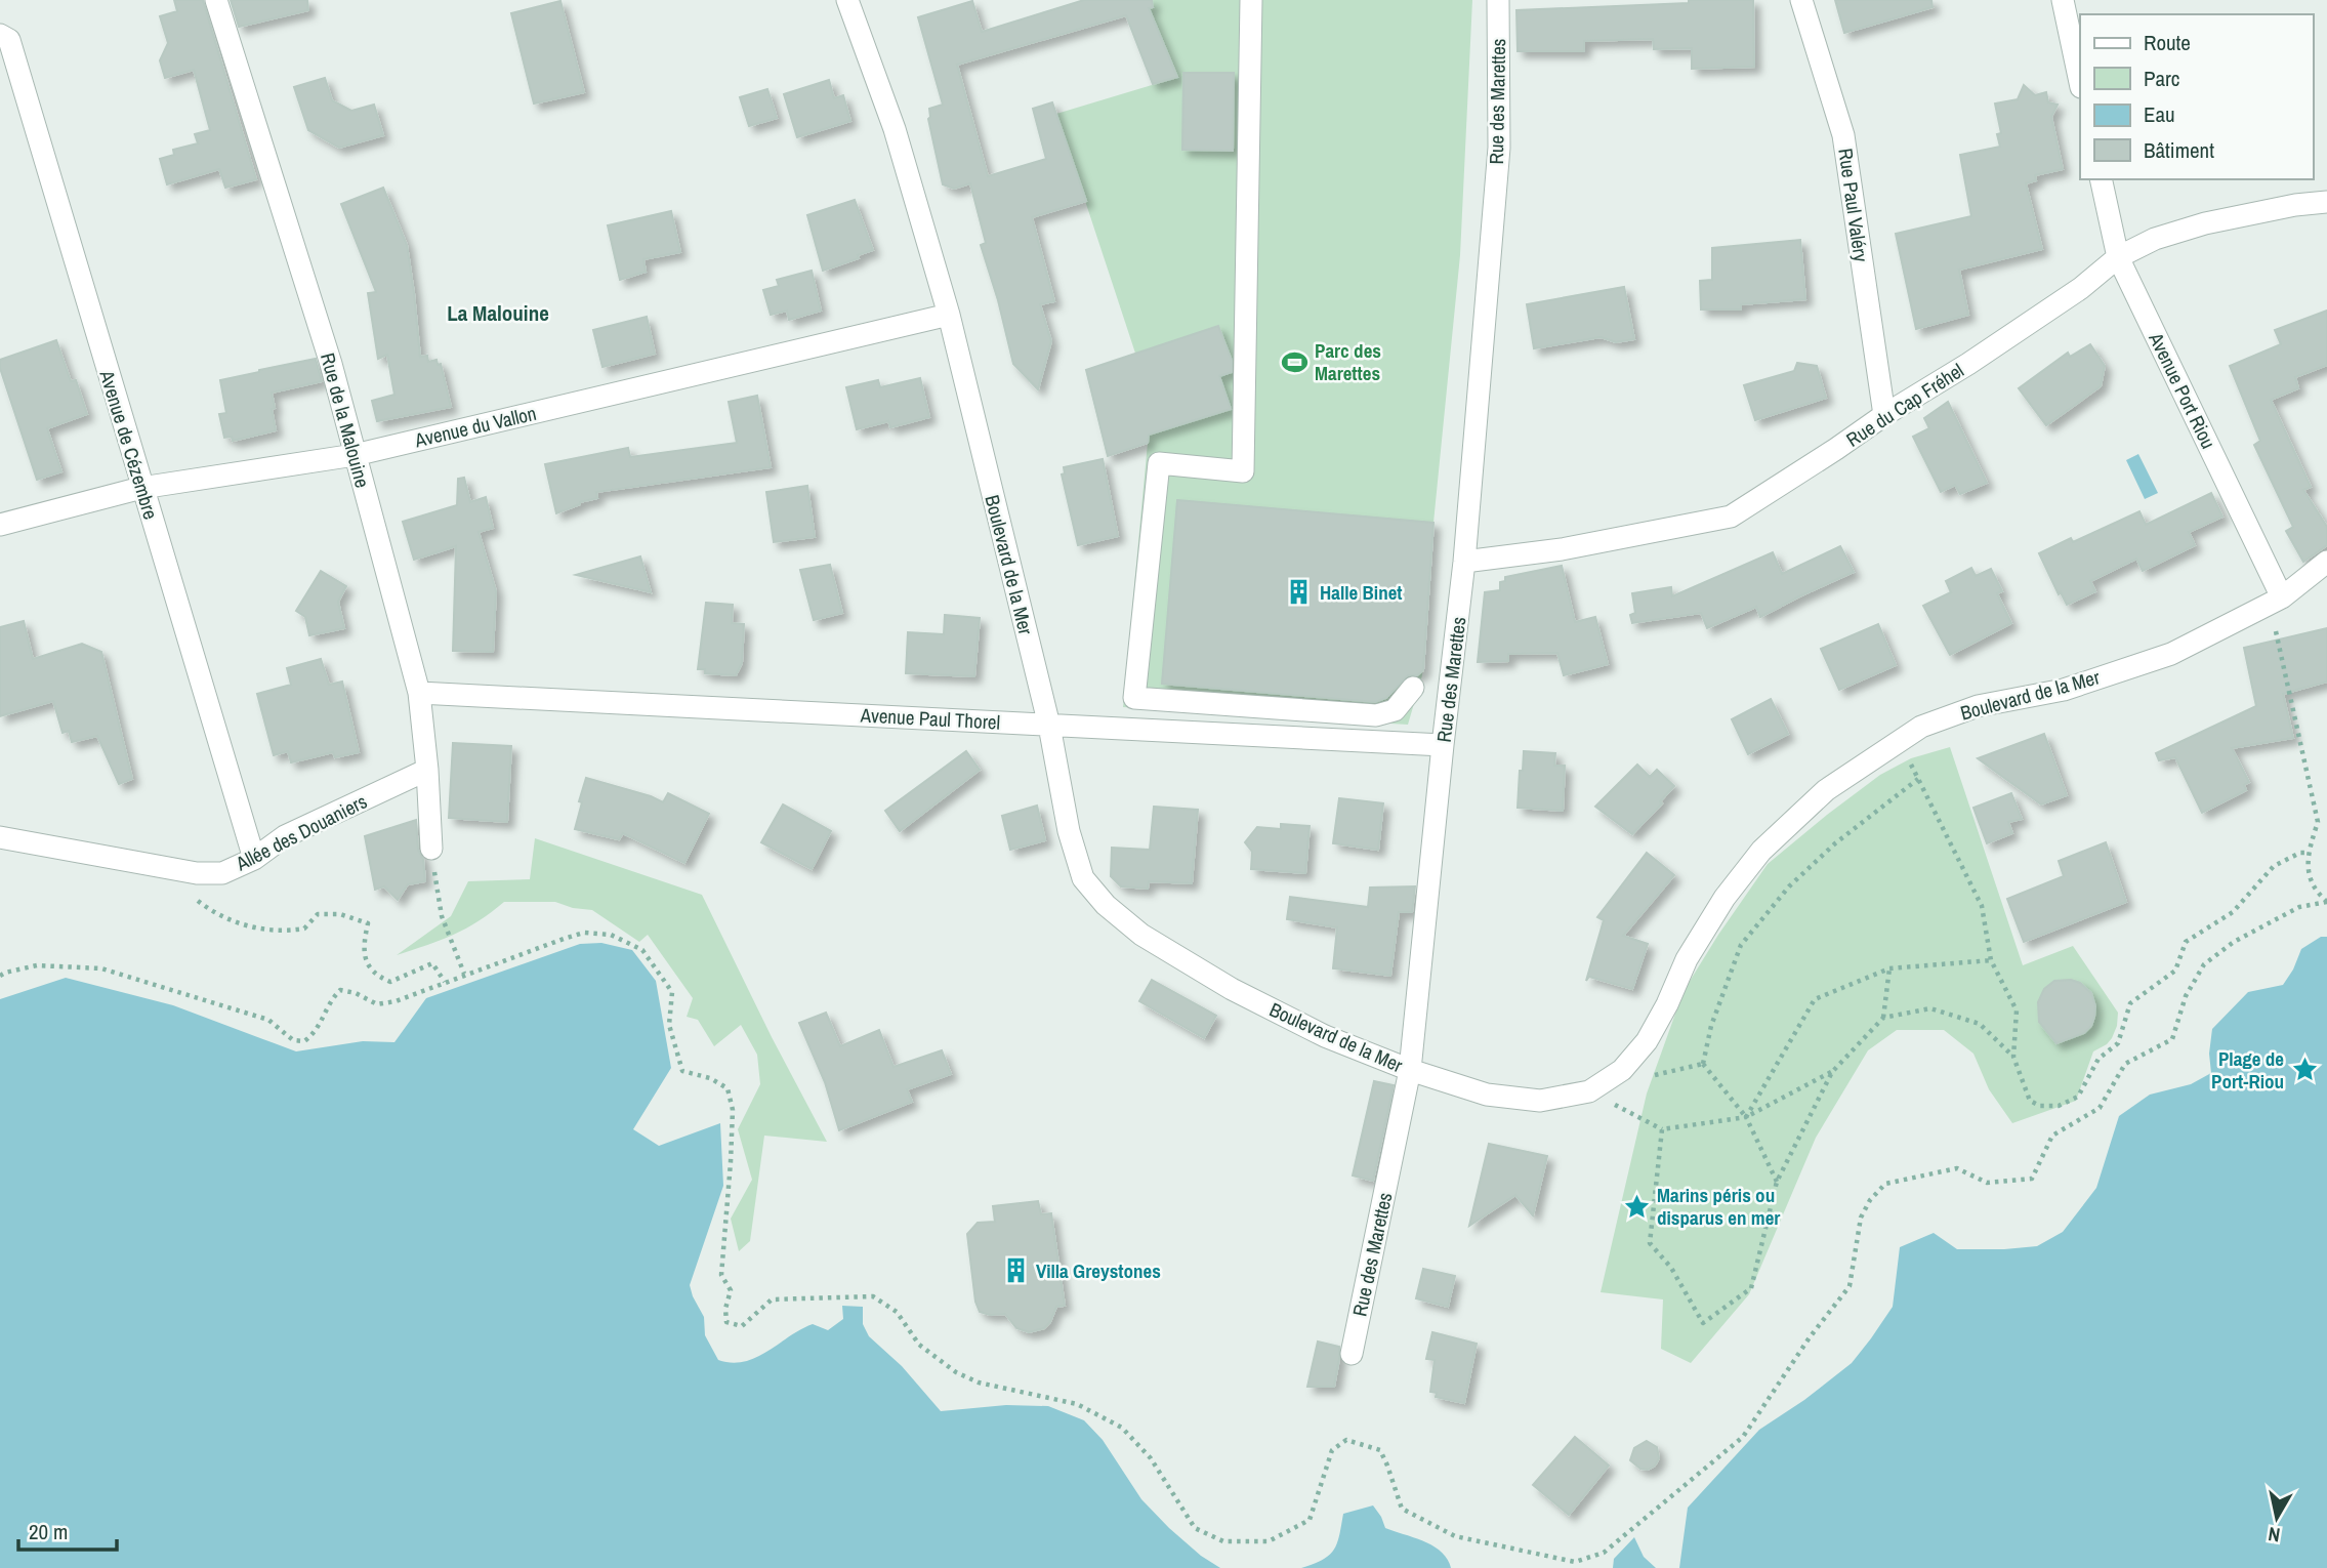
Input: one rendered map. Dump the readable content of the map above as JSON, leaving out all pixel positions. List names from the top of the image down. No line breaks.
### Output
{"streets":{"street":["Rue des Marettes","Rue Paul Valéry","Avenue Port Riou","Rue du Cap Fréhel","Rue de la Malouine","Avenue du Vallon","Avenue de Cézembre","Boulevard de la Mer","Avenue Paul Thorel","Allée des Douaniers"]},"crossings":[["Rue des Marettes","Rue du Cap Fréhel"],["Rue des Marettes","Boulevard de la Mer"],["Rue des Marettes","Avenue Paul Thorel"],["Rue Paul Valéry","Rue du Cap Fréhel"],["Avenue Port Riou","Rue du Cap Fréhel"],["Avenue Port Riou","Boulevard de la Mer"],["Rue de la Malouine","Avenue du Vallon"],["Rue de la Malouine","Avenue Paul Thorel"],["Rue de la Malouine","Allée des Douaniers"],["Avenue du Vallon","Avenue de Cézembre"],["Avenue du Vallon","Boulevard de la Mer"],["Avenue de Cézembre","Allée des Douaniers"],["Boulevard de la Mer","Avenue Paul Thorel"]],"districts":["La Malouine"],"places":{"sports":["Parc des Marettes"],"building":["Halle Binet","Villa Greystones"],"place":["Plage de Port-Riou","Marins péris ou disparus en mer"]},"legend":["Route","Parc","Eau","Bâtiment"],"scale_bar":"20 m","north":"bottom"}
